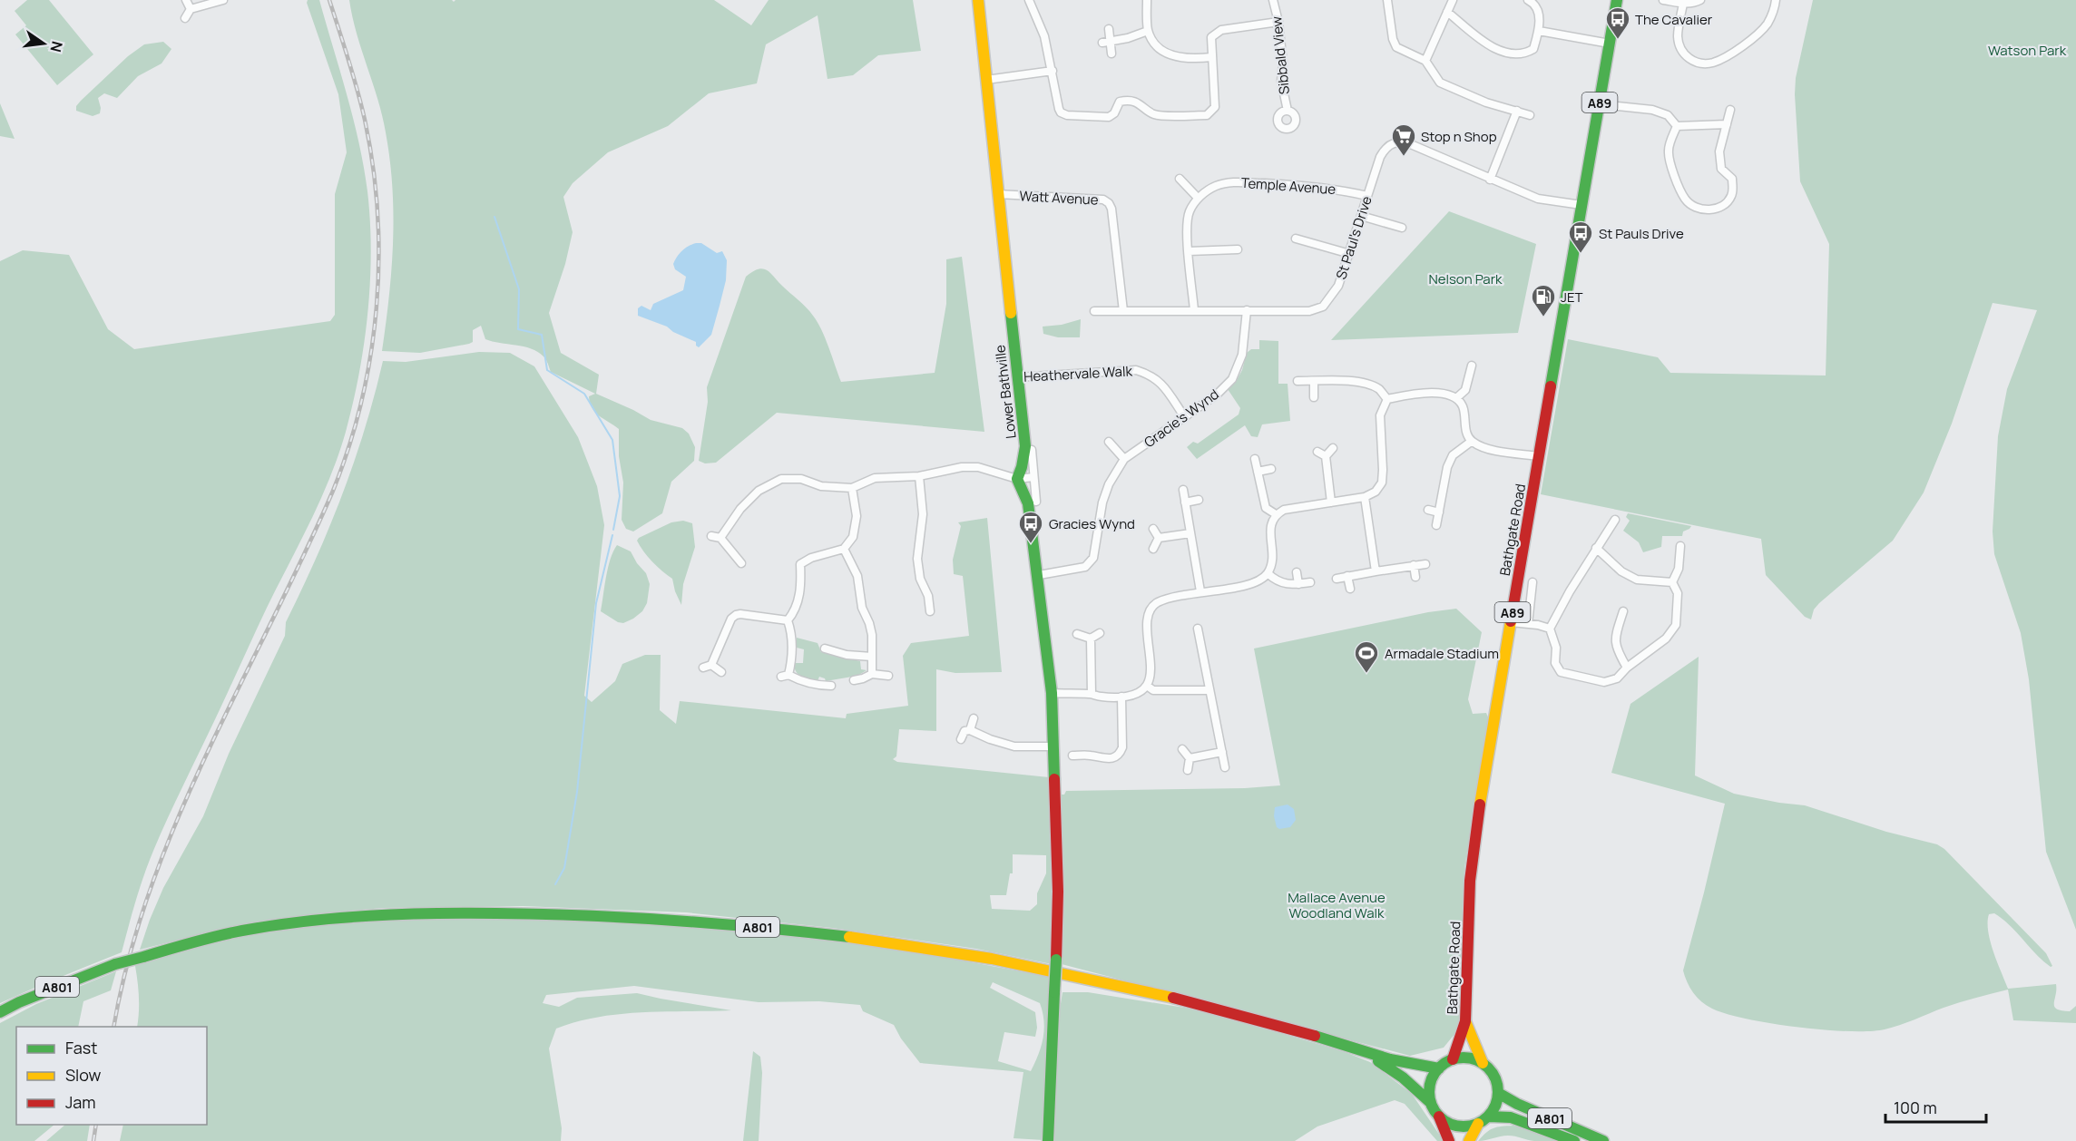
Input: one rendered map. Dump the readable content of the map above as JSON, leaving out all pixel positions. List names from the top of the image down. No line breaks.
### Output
{"streets":{"main road":["A89","Lower Bathville","Bathgate Road","A801"],"street":["Sibbald View","Temple Avenue","Watt Avenue","St Paul's Drive","Heathervale Walk","Gracie's Wynd"]},"crossings":[["A89","St Paul's Drive"],["A89","Bathgate Road"],["A89","A801"],["Temple Avenue","St Paul's Drive"],["Watt Avenue","St Paul's Drive"],["Watt Avenue","Lower Bathville"],["St Paul's Drive","Gracie's Wynd"],["St Paul's Drive","Bathgate Road"],["Heathervale Walk","Lower Bathville"],["Heathervale Walk","Gracie's Wynd"],["Bathgate Road","A801"]],"parks":["Watson Park","Nelson Park","Mallace Avenue Woodland Walk"],"places":{"bus stop":["The Cavalier","St Pauls Drive","Gracies Wynd"],"supermarket":["Stop n Shop"],"fuel station":["JET"],"sports":["Armadale Stadium"]},"legend":["Fast","Slow","Jam"],"scale_bar":"100 m","north":"right"}
